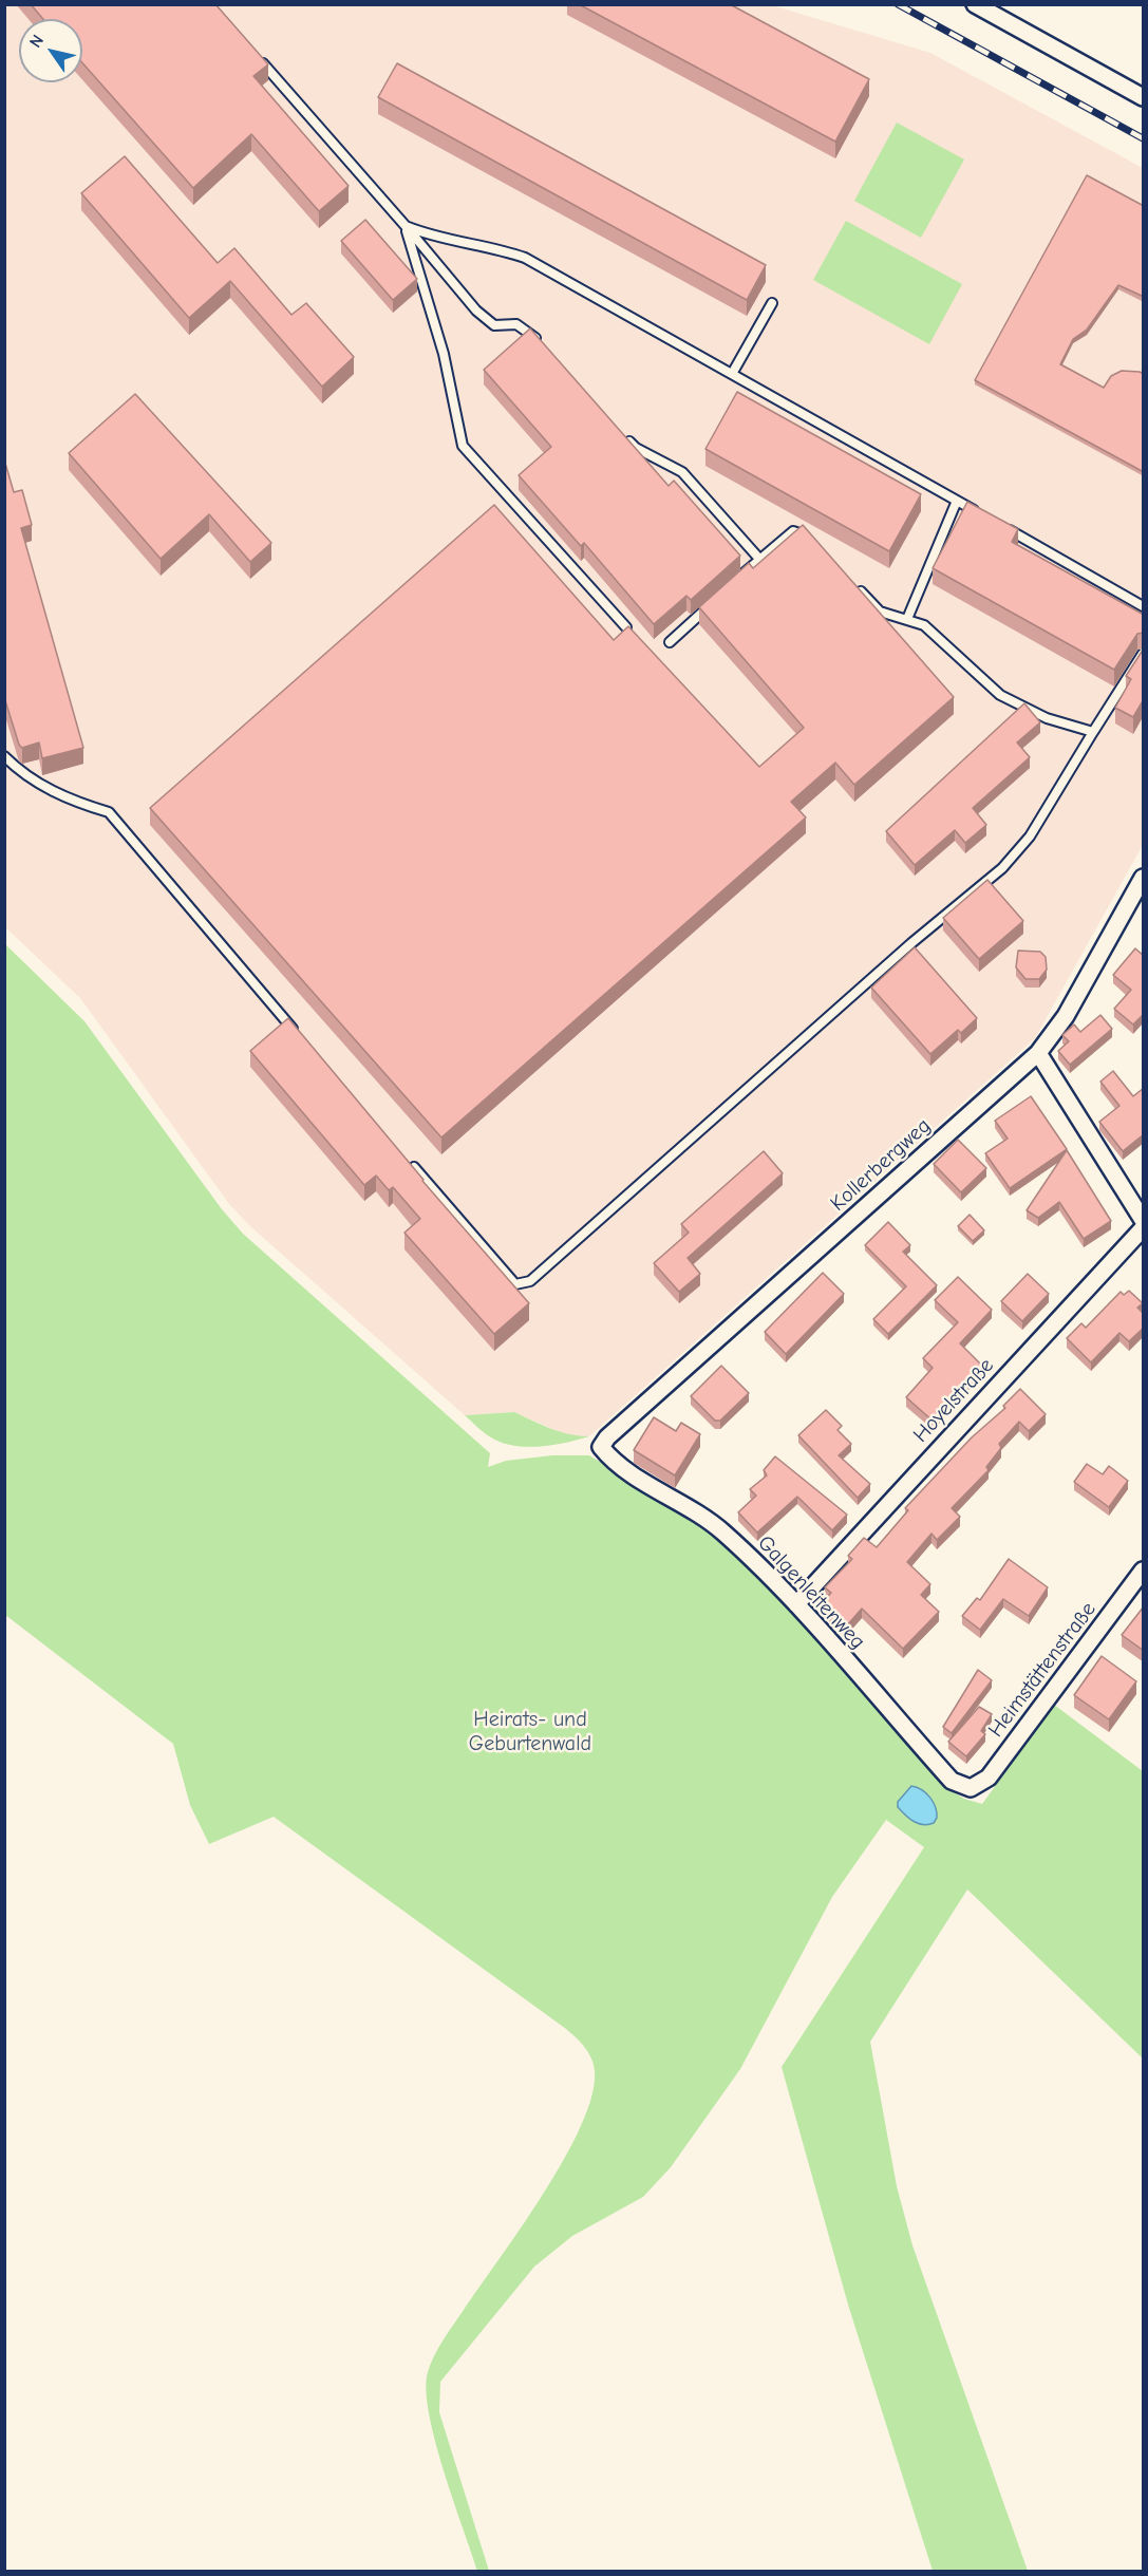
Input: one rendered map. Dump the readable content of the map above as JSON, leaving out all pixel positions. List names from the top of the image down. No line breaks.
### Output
{"streets":{"street":["Kollerbergweg","Hoyelstraße","Galgenleitenweg","Heimstättenstraße"]},"crossings":[["Kollerbergweg","Galgenleitenweg"],["Hoyelstraße","Galgenleitenweg"],["Galgenleitenweg","Heimstättenstraße"]],"parks":["Heirats- und Geburtenwald"],"north":"top left"}
